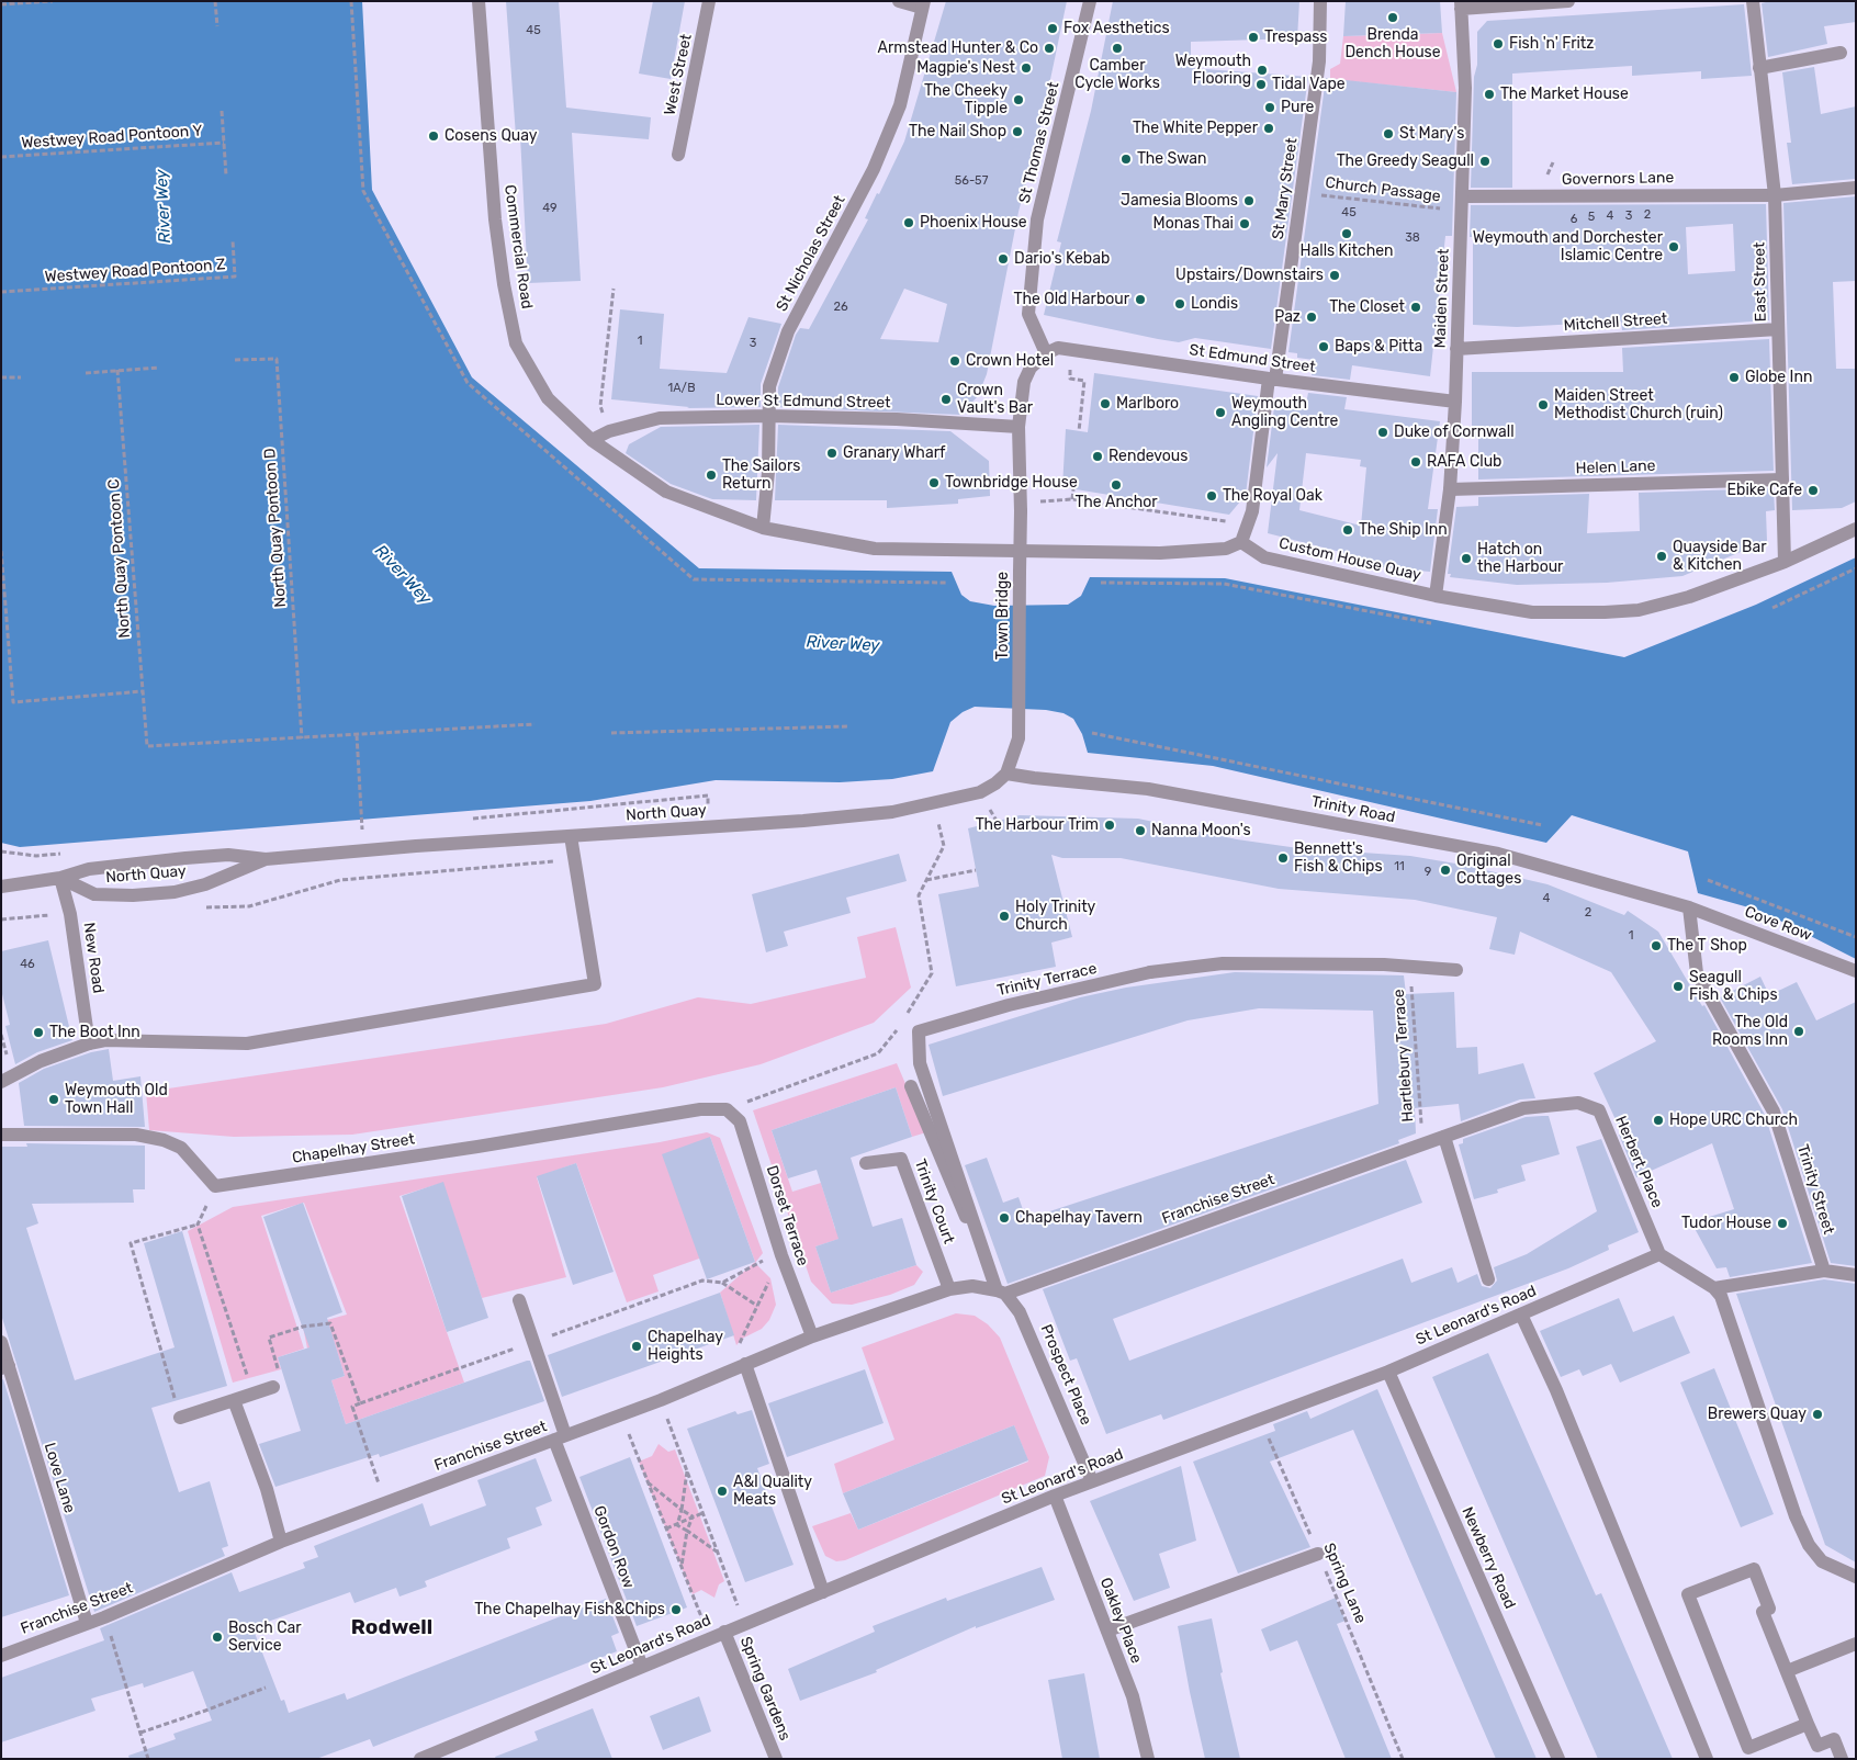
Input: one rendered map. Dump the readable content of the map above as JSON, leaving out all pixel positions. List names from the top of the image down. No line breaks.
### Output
{"streets":{"street":["West Street","St Thomas Street","Governors Lane","St Mary Street","Commercial Road","St Nicholas Street","East Street","Maiden Street","Mitchell Street","St Edmund Street","Lower St Edmund Street","Helen Lane","Custom House Quay","Town Bridge","Trinity Road","North Quay","Cove Row","New Road","Trinity Terrace","Chapelhay Street","Herbert Place","Trinity Street","Franchise Street","Trinity Court","Dorset Terrace","St Leonard's Road","Prospect Place","Love Lane","Gordon Row","Newberry Road","Oakley Place","Spring Gardens"],"path":["Westwey Road Pontoon Y","Church Passage","Westwey Road Pontoon Z","North Quay Pontoon D","North Quay Pontoon C","Hartlebury Terrace","Spring Lane"]},"crossings":[["St Thomas Street","St Edmund Street"],["Governors Lane","East Street"],["Governors Lane","Maiden Street"],["St Mary Street","Church Passage"],["St Mary Street","St Edmund Street"],["St Mary Street","Custom House Quay"],["Church Passage","Maiden Street"],["Commercial Road","St Nicholas Street"],["Commercial Road","Lower St Edmund Street"],["St Nicholas Street","Lower St Edmund Street"],["East Street","Mitchell Street"],["East Street","Helen Lane"],["East Street","Custom House Quay"],["Maiden Street","Mitchell Street"],["Maiden Street","St Edmund Street"],["Maiden Street","Helen Lane"],["Maiden Street","Custom House Quay"],["Lower St Edmund Street","Town Bridge"],["North Quay Pontoon D","North Quay Pontoon C"],["Town Bridge","Trinity Road"],["Town Bridge","North Quay"],["Trinity Road","North Quay"],["Trinity Road","Cove Row"],["Trinity Road","Trinity Street"],["North Quay","New Road"],["Cove Row","Trinity Street"],["Trinity Terrace","Hartlebury Terrace"],["Trinity Terrace","Franchise Street"],["Trinity Terrace","Prospect Place"],["Hartlebury Terrace","Franchise Street"],["Chapelhay Street","Dorset Terrace"],["Herbert Place","Franchise Street"],["Herbert Place","St Leonard's Road"],["Franchise Street","Trinity Court"],["Franchise Street","Dorset Terrace"],["Franchise Street","Prospect Place"],["Franchise Street","Love Lane"],["Franchise Street","Gordon Row"],["St Leonard's Road","Prospect Place"],["St Leonard's Road","Gordon Row"],["St Leonard's Road","Newberry Road"],["St Leonard's Road","Spring Lane"],["St Leonard's Road","Oakley Place"],["St Leonard's Road","Spring Gardens"]],"districts":["Rodwell"],"water":["River Wey"],"places":["Brenda Dench House","Fox Aesthetics","Trespass","Fish 'n' Fritz","Armstead Hunter & Co","Camber Cycle Works","Magpie's Nest","Weymouth Flooring","Tidal Vape","The Market House","The Cheeky Tipple","Pure","The White Pepper","The Nail Shop","St Mary's","Cosens Quay","The Swan","The Greedy Seagull","Jamesia Blooms","Phoenix House","Monas Thai","Halls Kitchen","Weymouth and Dorchester Islamic Centre","Dario's Kebab","Upstairs/Downstairs","The Old Harbour","Londis","The Closet","Paz","Baps & Pitta","Crown Hotel","Globe Inn","Crown Vault's Bar","Marlboro","Maiden Street Methodist Church (ruin)","Weymouth Angling Centre","Duke of Cornwall","Granary Wharf","Rendevous","RAFA Club","The Sailors Return","Townbridge House","The Anchor","Ebike Cafe","The Royal Oak","The Ship Inn","Quayside Bar & Kitchen","Hatch on the Harbour","The Harbour Trim","Nanna Moon's","Bennett's Fish & Chips","Original Cottages","Holy Trinity Church","The T Shop","Seagull Fish & Chips","The Old Rooms Inn","The Boot Inn","Weymouth Old Town Hall","Hope URC Church","Chapelhay Tavern","Tudor House","Chapelhay Heights","Brewers Quay","A&I Quality Meats","The Chapelhay Fish&Chips","Bosch Car Service"],"house_numbers":["45","56-57","49","45","2","4","3","5","6","38","26","1","3","1A/B","11","9","4","2","1","46"]}
